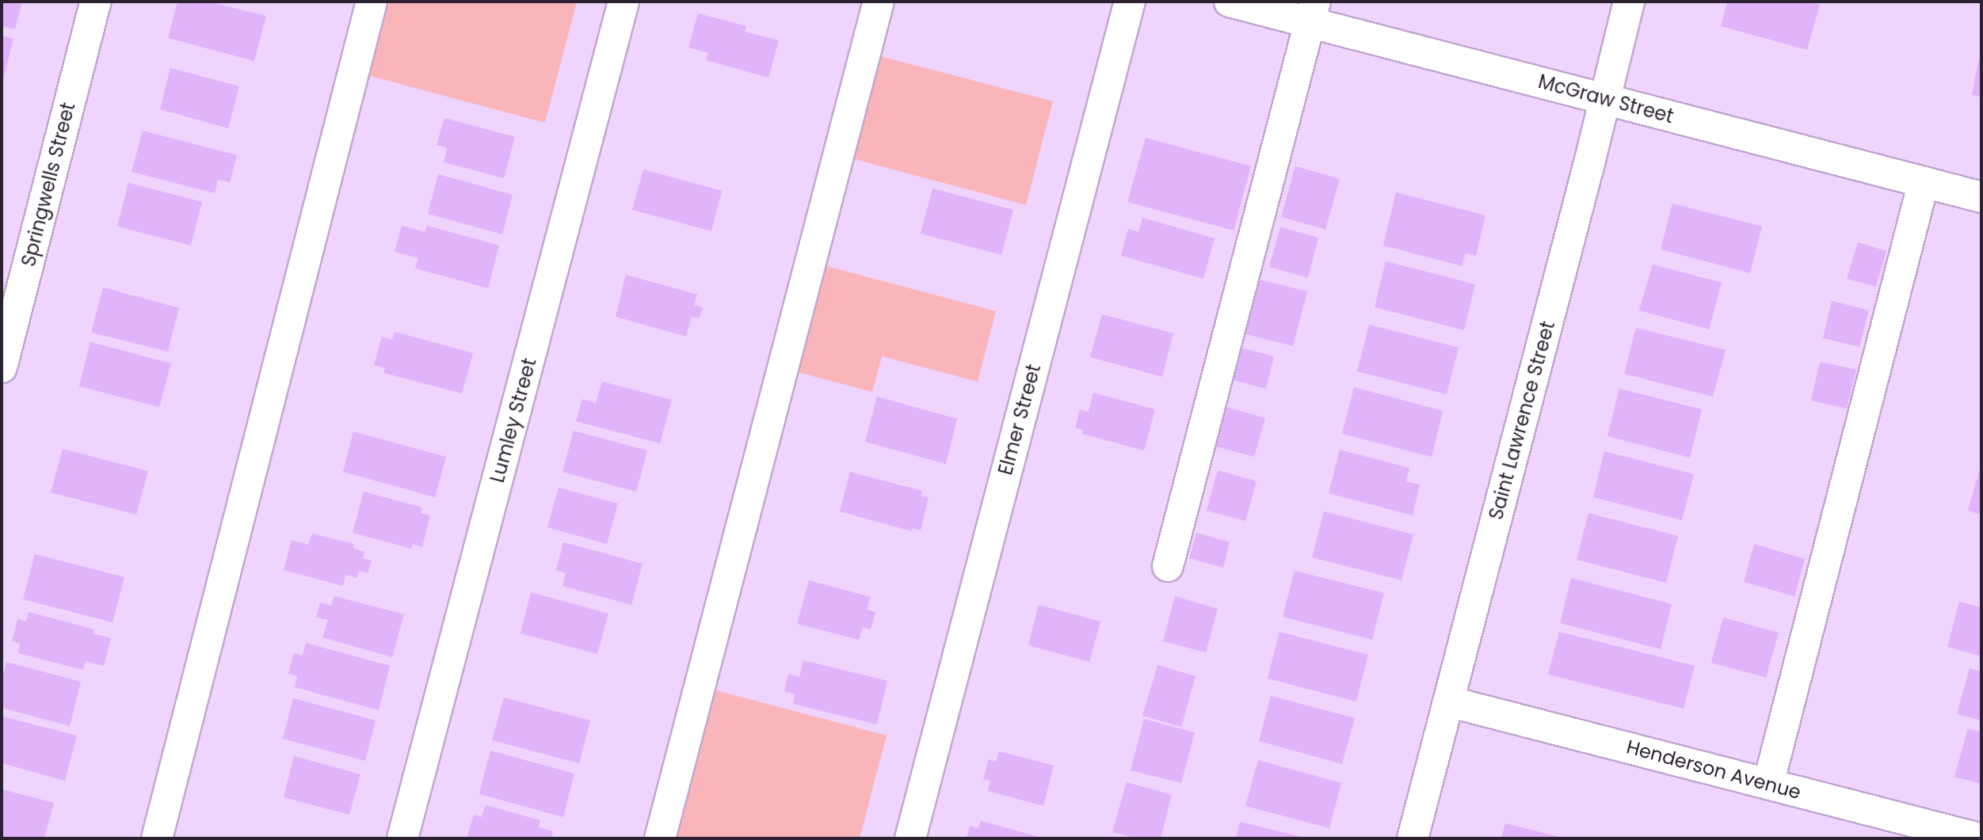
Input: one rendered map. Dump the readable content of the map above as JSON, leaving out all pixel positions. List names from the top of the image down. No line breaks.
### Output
{"streets":{"street":["McGraw Street","Springwells Street","Elmer Street","Lumley Street","Saint Lawrence Street","Henderson Avenue"]},"crossings":[["McGraw Street","Saint Lawrence Street"],["Saint Lawrence Street","Henderson Avenue"]]}
